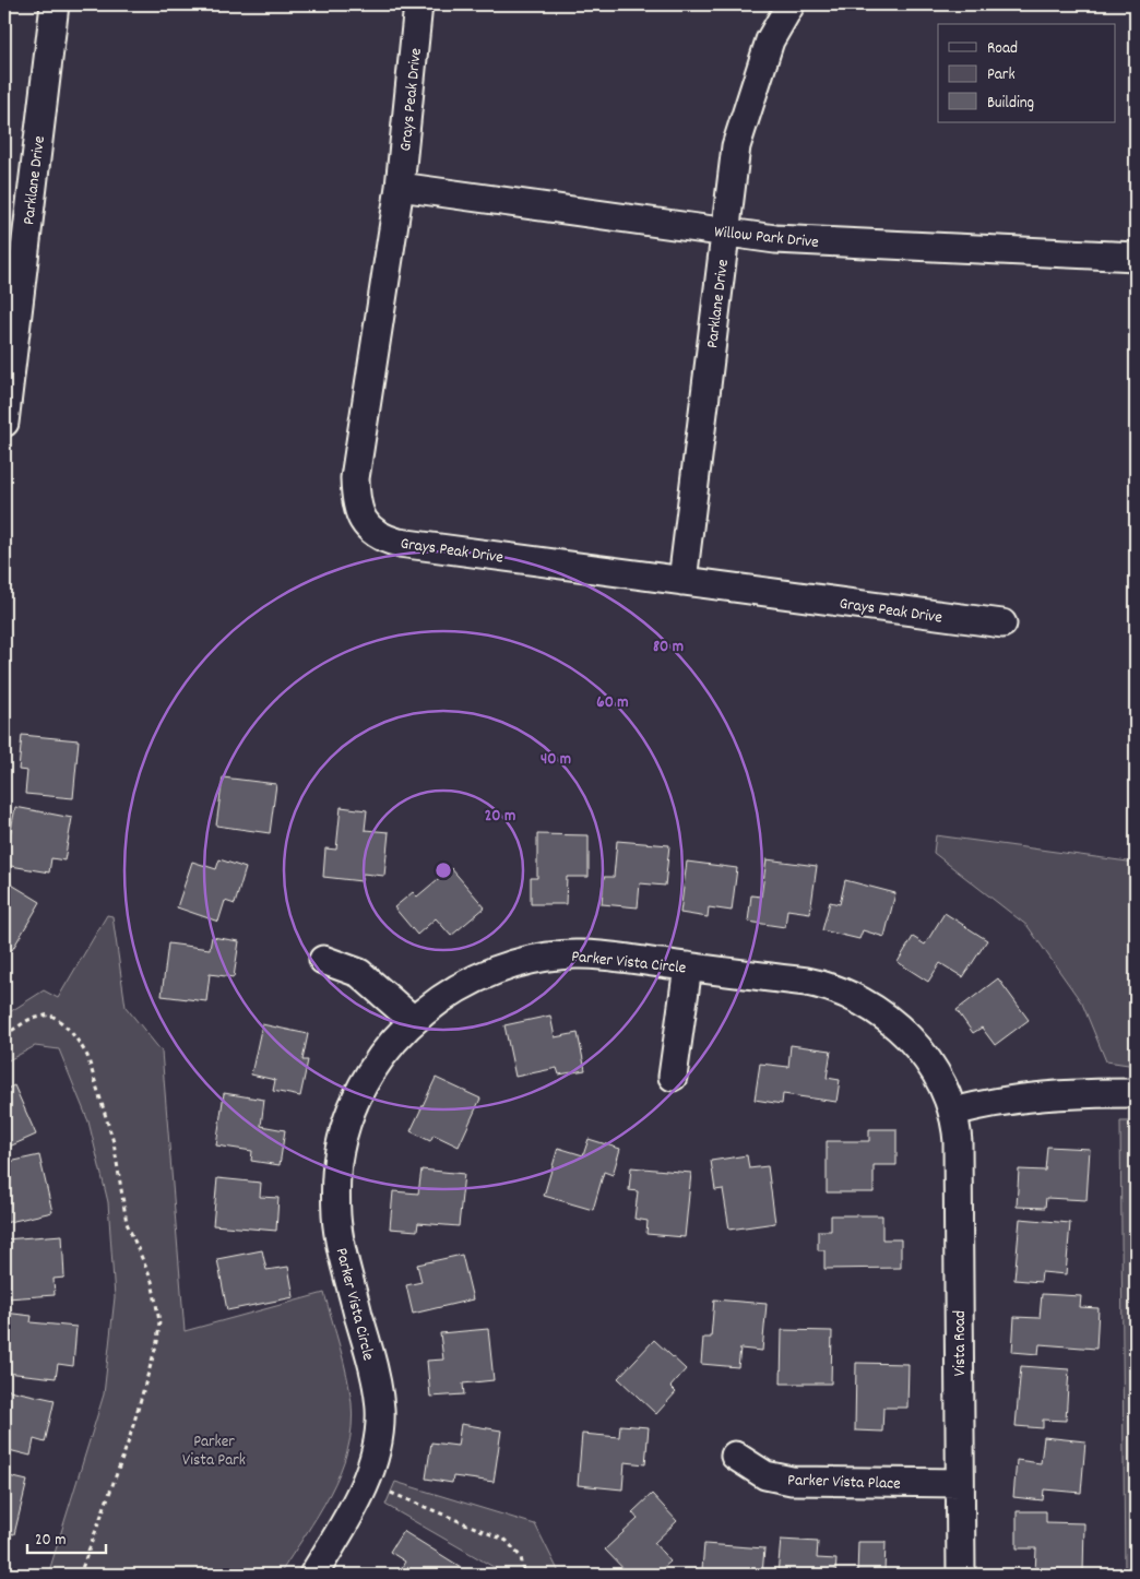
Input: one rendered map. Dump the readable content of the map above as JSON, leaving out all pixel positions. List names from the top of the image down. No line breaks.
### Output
{"streets":{"street":["Grays Peak Drive","Parklane Drive","Willow Park Drive","Parker Vista Circle","Vista Road","Parker Vista Place"]},"crossings":[["Grays Peak Drive","Parklane Drive"],["Grays Peak Drive","Willow Park Drive"],["Parklane Drive","Willow Park Drive"],["Parker Vista Circle","Vista Road"],["Vista Road","Parker Vista Place"]],"parks":["Parker Vista Park"],"legend":["Road","Park","Building"],"scale_bar":"20 m","rings":["80 m","60 m","40 m","20 m"]}
